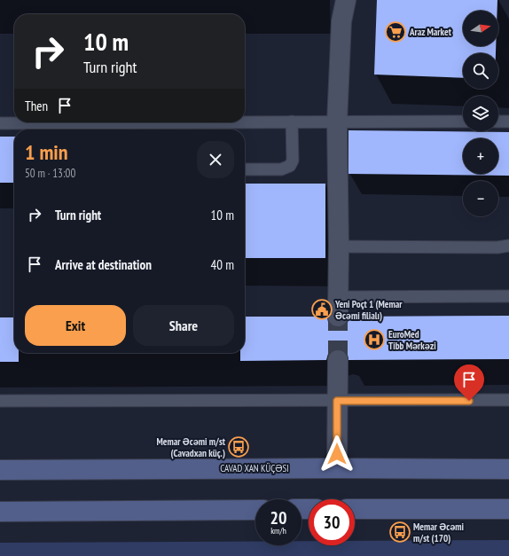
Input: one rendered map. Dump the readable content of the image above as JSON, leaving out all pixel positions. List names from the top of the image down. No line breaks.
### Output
{"streets":{"street":["CAVAD XAN KÜÇƏSI"]},"places":{"supermarket":["Araz Market"],"public building":["Yeni Poçt 1 (Memar Əcəmi filialı)"],"hospital":["EuroMed Tibb Mərkəzi"],"bus stop":["Memar Əcəmi m/st (Cavadxan küç.)","Memar Əcəmi m/st (170)"]},"north":"right","page":{"map_buttons":["+","−"],"turn":["10 m","Turn right"],"then":"Then","heading":["1 min","50 m · 13:00"],"list":[{"name":"Turn right","value":"10 m"},{"name":"Arrive at destination","value":"40 m"}],"buttons":["Exit","Share"],"speed":"20 km/h","limit":"30"}}
